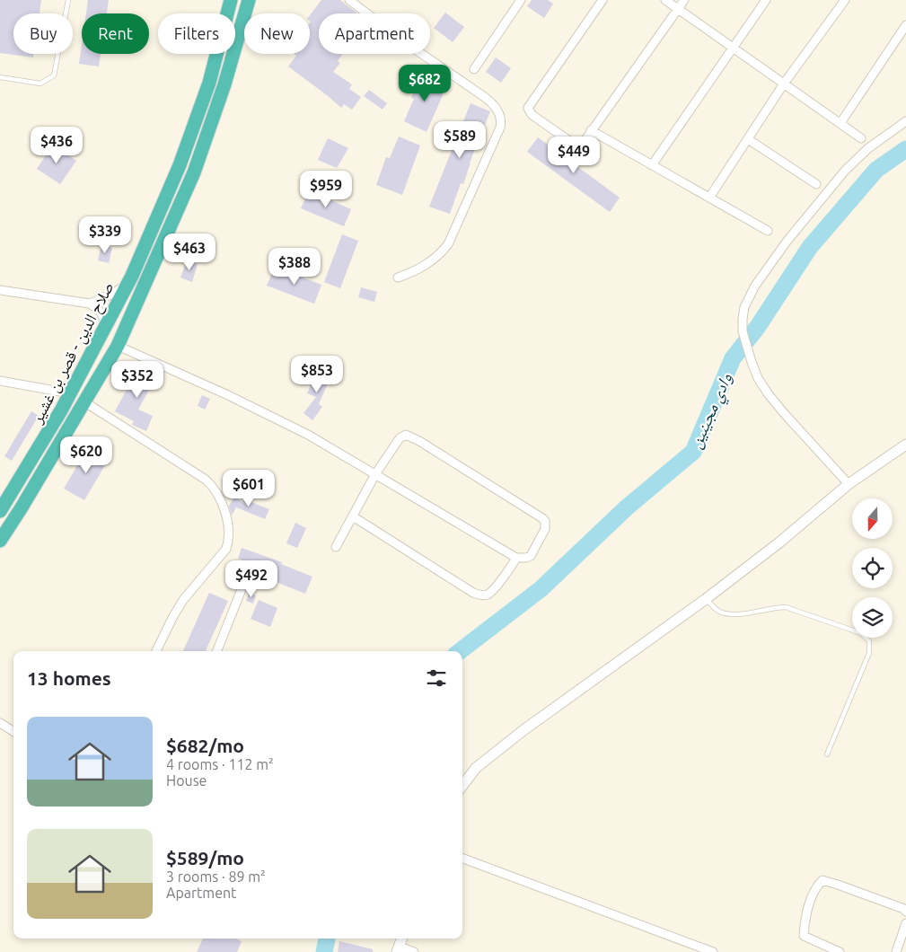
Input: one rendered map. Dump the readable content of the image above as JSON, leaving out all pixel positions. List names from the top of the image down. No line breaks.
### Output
{"streets":{"highway":["صلاح الدين - قصر بن غشير"]},"water":["وادي مجينين"],"north":"bottom","page":{"chip":["Buy","Rent","Filters","New","Apartment"],"price":["$682","$589","$436","$449","$959","$339","$463","$388","$853","$352","$620","$601","$492"],"heading":"13 homes","list":[{"name":"$682/mo","note":"4 rooms · 112 m² · House"},{"name":"$589/mo","note":"3 rooms · 89 m² · Apartment"}]}}
